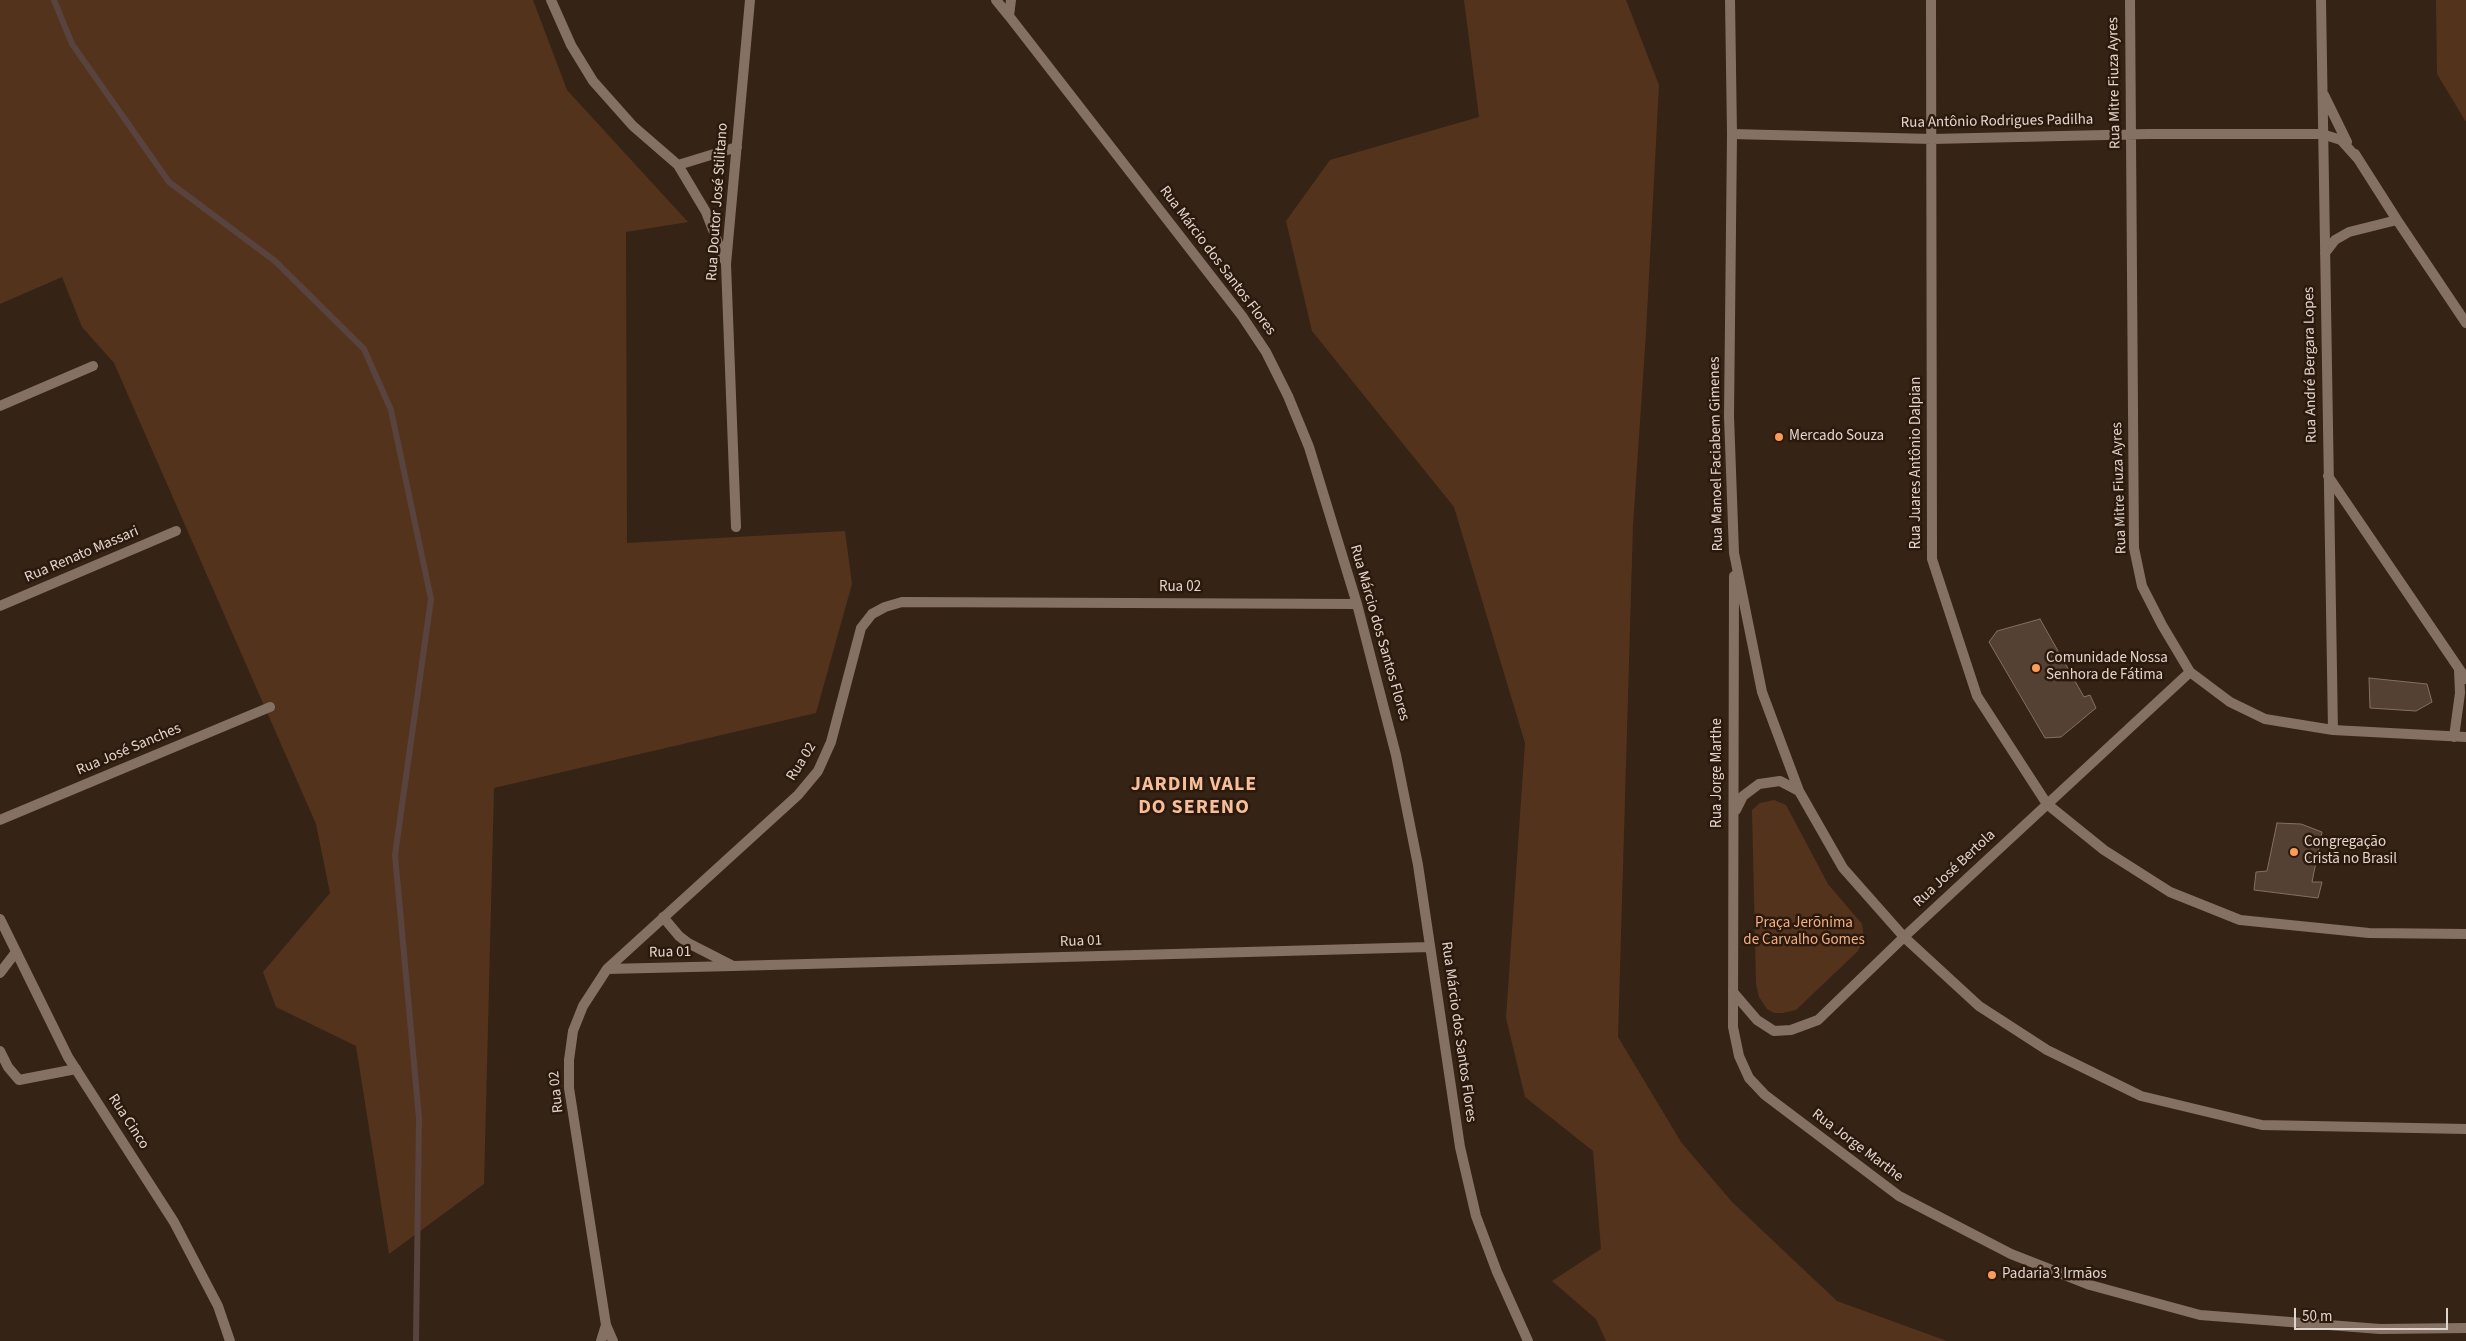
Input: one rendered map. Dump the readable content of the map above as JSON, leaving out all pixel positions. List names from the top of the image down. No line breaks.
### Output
{"streets":{"street":["Rua Mitre Fiuza Ayres","Rua Antônio Rodrigues Padilha","Rua Doutor José Stilitano","Rua Márcio dos Santos Flores","Rua André Bergara Lopes","Rua Manoel Faciabem Gimenes","Rua Juares Antônio Dalpian","Rua Renato Massari","Rua 02","Rua José Sanches","Rua Jorge Marthe","Rua José Bertola","Rua 01","Rua Cinco"]},"crossings":[["Rua Mitre Fiuza Ayres","Rua Antônio Rodrigues Padilha"],["Rua Mitre Fiuza Ayres","Rua André Bergara Lopes"],["Rua Mitre Fiuza Ayres","Rua José Bertola"],["Rua Antônio Rodrigues Padilha","Rua André Bergara Lopes"],["Rua Antônio Rodrigues Padilha","Rua Manoel Faciabem Gimenes"],["Rua Antônio Rodrigues Padilha","Rua Juares Antônio Dalpian"],["Rua Márcio dos Santos Flores","Rua 02"],["Rua Márcio dos Santos Flores","Rua 01"],["Rua Manoel Faciabem Gimenes","Rua Jorge Marthe"],["Rua Manoel Faciabem Gimenes","Rua José Bertola"],["Rua Juares Antônio Dalpian","Rua José Bertola"],["Rua 02","Rua 01"],["Rua Jorge Marthe","Rua José Bertola"]],"districts":["JARDIM VALE DO SERENO"],"parks":["Praça Jerõnima de Carvalho Gomes"],"places":["Mercado Souza","Comunidade Nossa Senhora de Fátima","Congregação Cristã no Brasil","Padaria 3 Irmãos"],"scale_bar":"50 m"}
